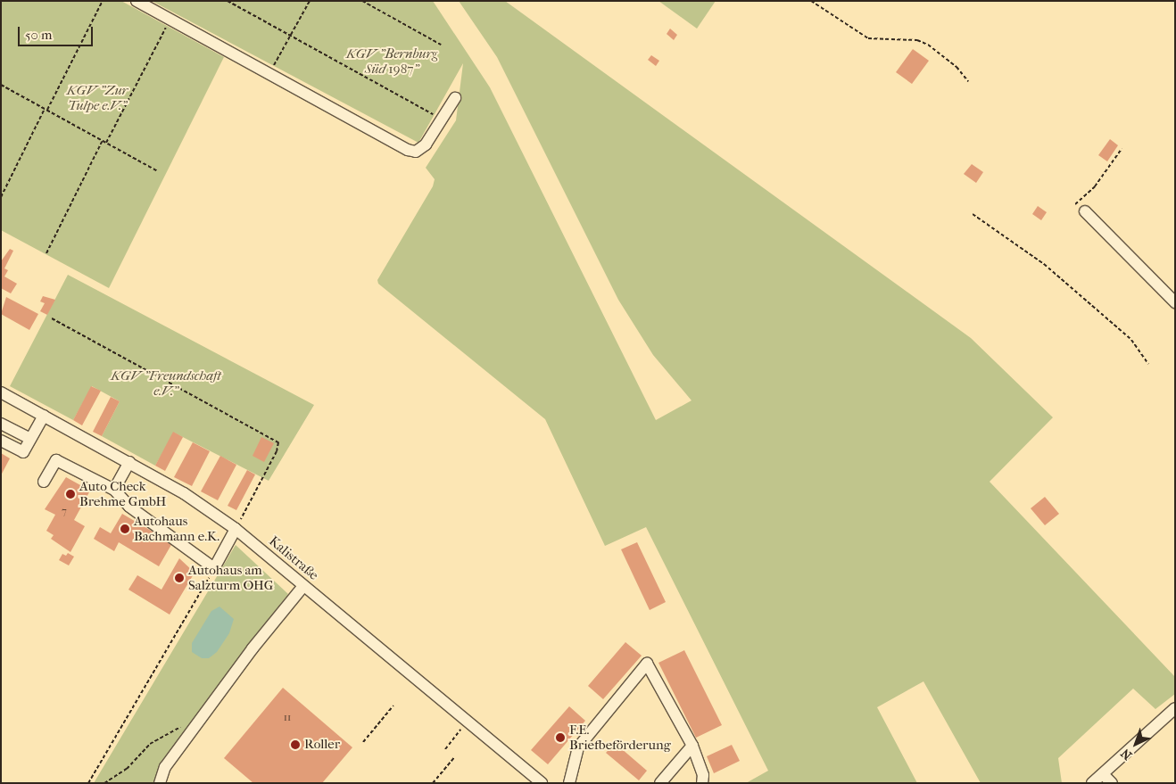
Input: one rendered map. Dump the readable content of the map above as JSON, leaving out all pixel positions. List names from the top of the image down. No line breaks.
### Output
{"streets":{"street":["Kalistraße"]},"parks":["KGV \"Bernburg Süd 1987\"","KGV \"Zur Tulpe e.V.\"","KGV \"Freundschaft e.V.\""],"places":["Auto Check Brehme GmbH","Autohaus Bachmann e.K.","Autohaus am Salzturm OHG","F.E. Briefbeförderung","Roller"],"house_numbers":["7","11"],"scale_bar":"50 m","north":"bottom left"}
